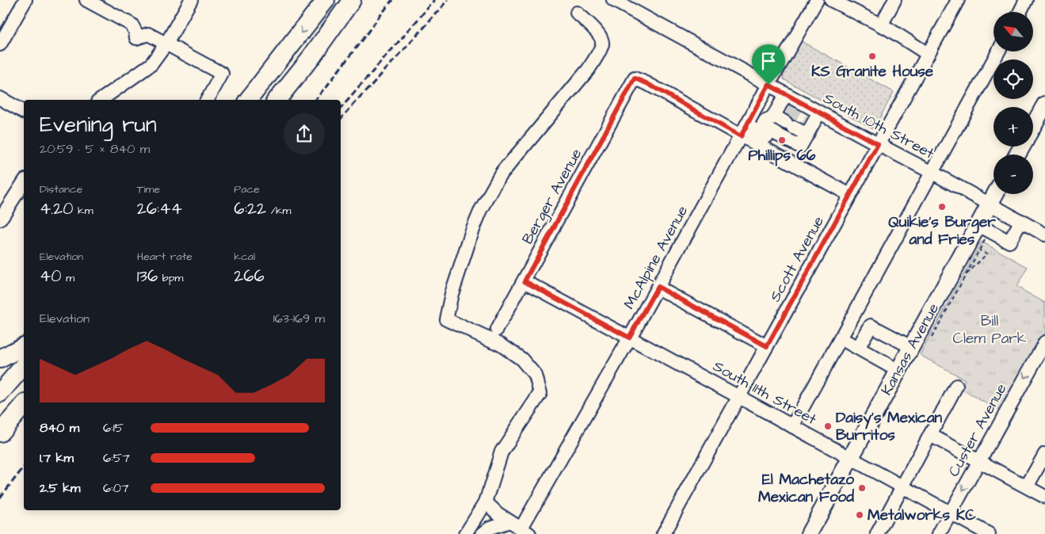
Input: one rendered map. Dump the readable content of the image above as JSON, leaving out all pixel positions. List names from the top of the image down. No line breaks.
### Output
{"streets":{"main road":["Kansas Avenue"],"street":["South 10th Street","Berger Avenue","McAlpine Avenue","Scott Avenue","South 11th Street","Custer Avenue"]},"crossings":[["South 10th Street","McAlpine Avenue"],["South 10th Street","Scott Avenue"],["South 10th Street","Kansas Avenue"],["Berger Avenue","McAlpine Avenue"],["Berger Avenue","South 11th Street"],["McAlpine Avenue","South 11th Street"],["Scott Avenue","South 11th Street"],["Kansas Avenue","South 11th Street"],["South 11th Street","Custer Avenue"]],"parks":["Bill Clem Park"],"places":["KS Granite House","Phillips 66","Quikie's Burger and Fries","Daisy's Mexican Burritos","El Machetazo Mexican Food","Metalworks KC"],"north":"top left","page":{"map_buttons":["+","−"],"heading":["Evening run","20:59 · 5 × 840 m"],"stats":[["Distance","4.20 km"],["Time","26:44"],["Pace","6:22 /km"],["Elevation","40 m"],["Heart rate","136 bpm"],["kcal","266"]],"chart":["Elevation","163–169 m"],"list":[{"name":"840 m","note":"6:15"},{"name":"1.7 km","note":"6:57"},{"name":"2.5 km","note":"6:07"}]}}
